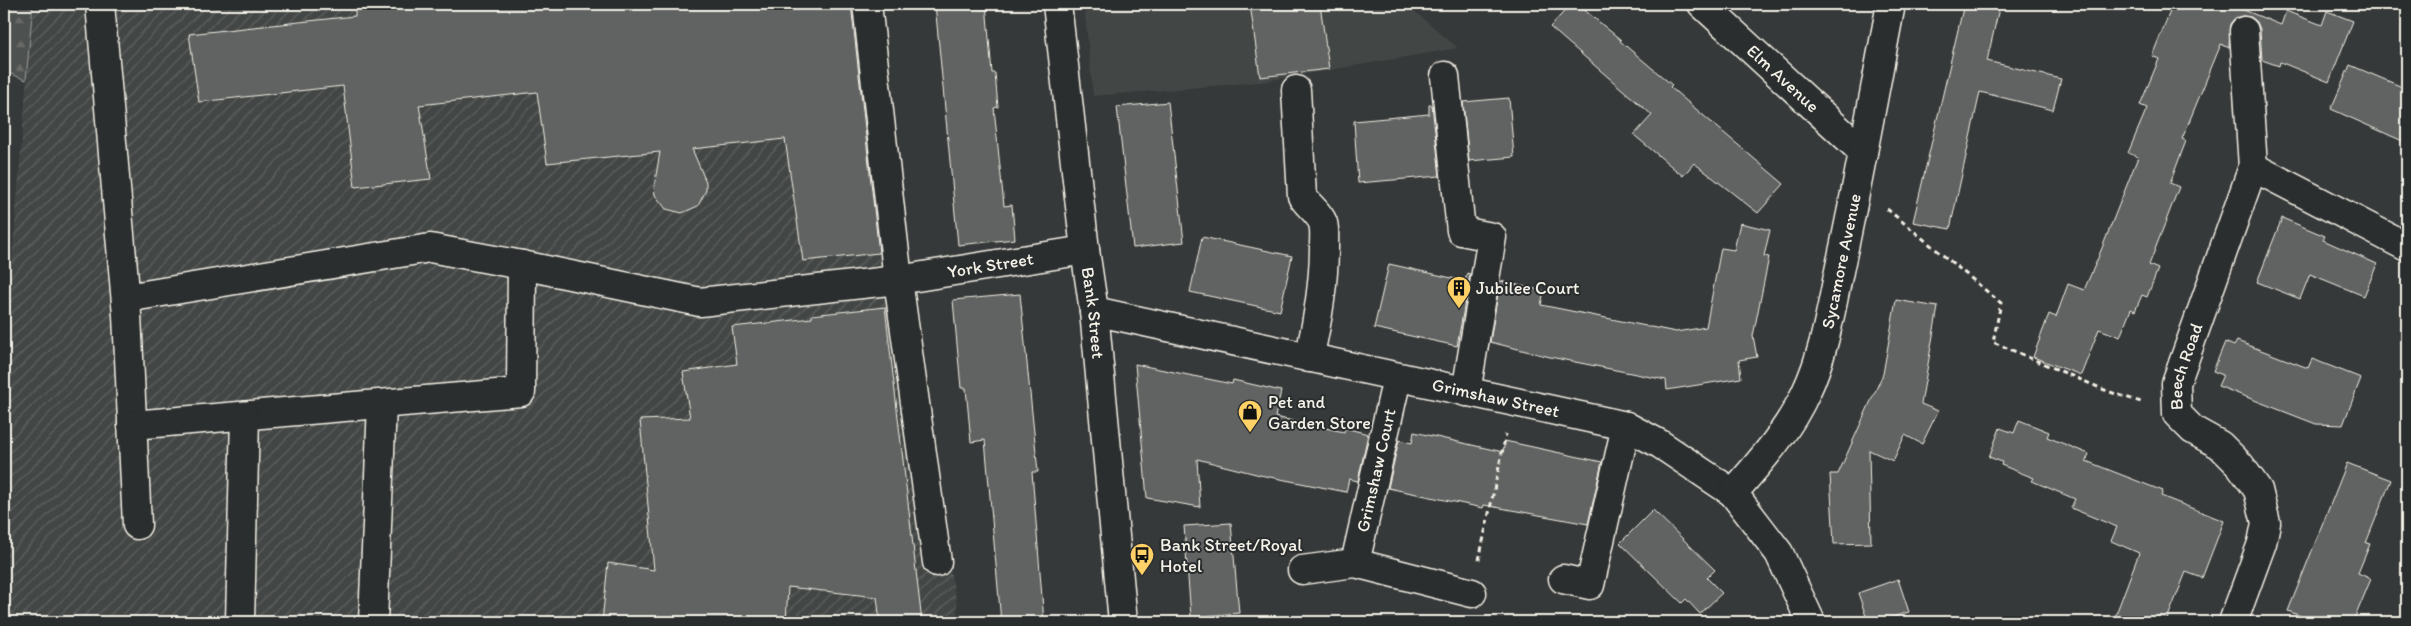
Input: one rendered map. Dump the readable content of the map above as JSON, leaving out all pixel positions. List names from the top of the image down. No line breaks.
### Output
{"streets":{"street":["Elm Avenue","Sycamore Avenue","York Street","Bank Street","Beech Road","Grimshaw Street","Grimshaw Court"]},"crossings":[["Elm Avenue","Sycamore Avenue"],["Sycamore Avenue","Grimshaw Street"],["York Street","Bank Street"],["Bank Street","Grimshaw Street"],["Grimshaw Street","Grimshaw Court"]],"places":{"building":["Jubilee Court"],"shop":["Pet and Garden Store"],"bus stop":["Bank Street/Royal Hotel"]}}
